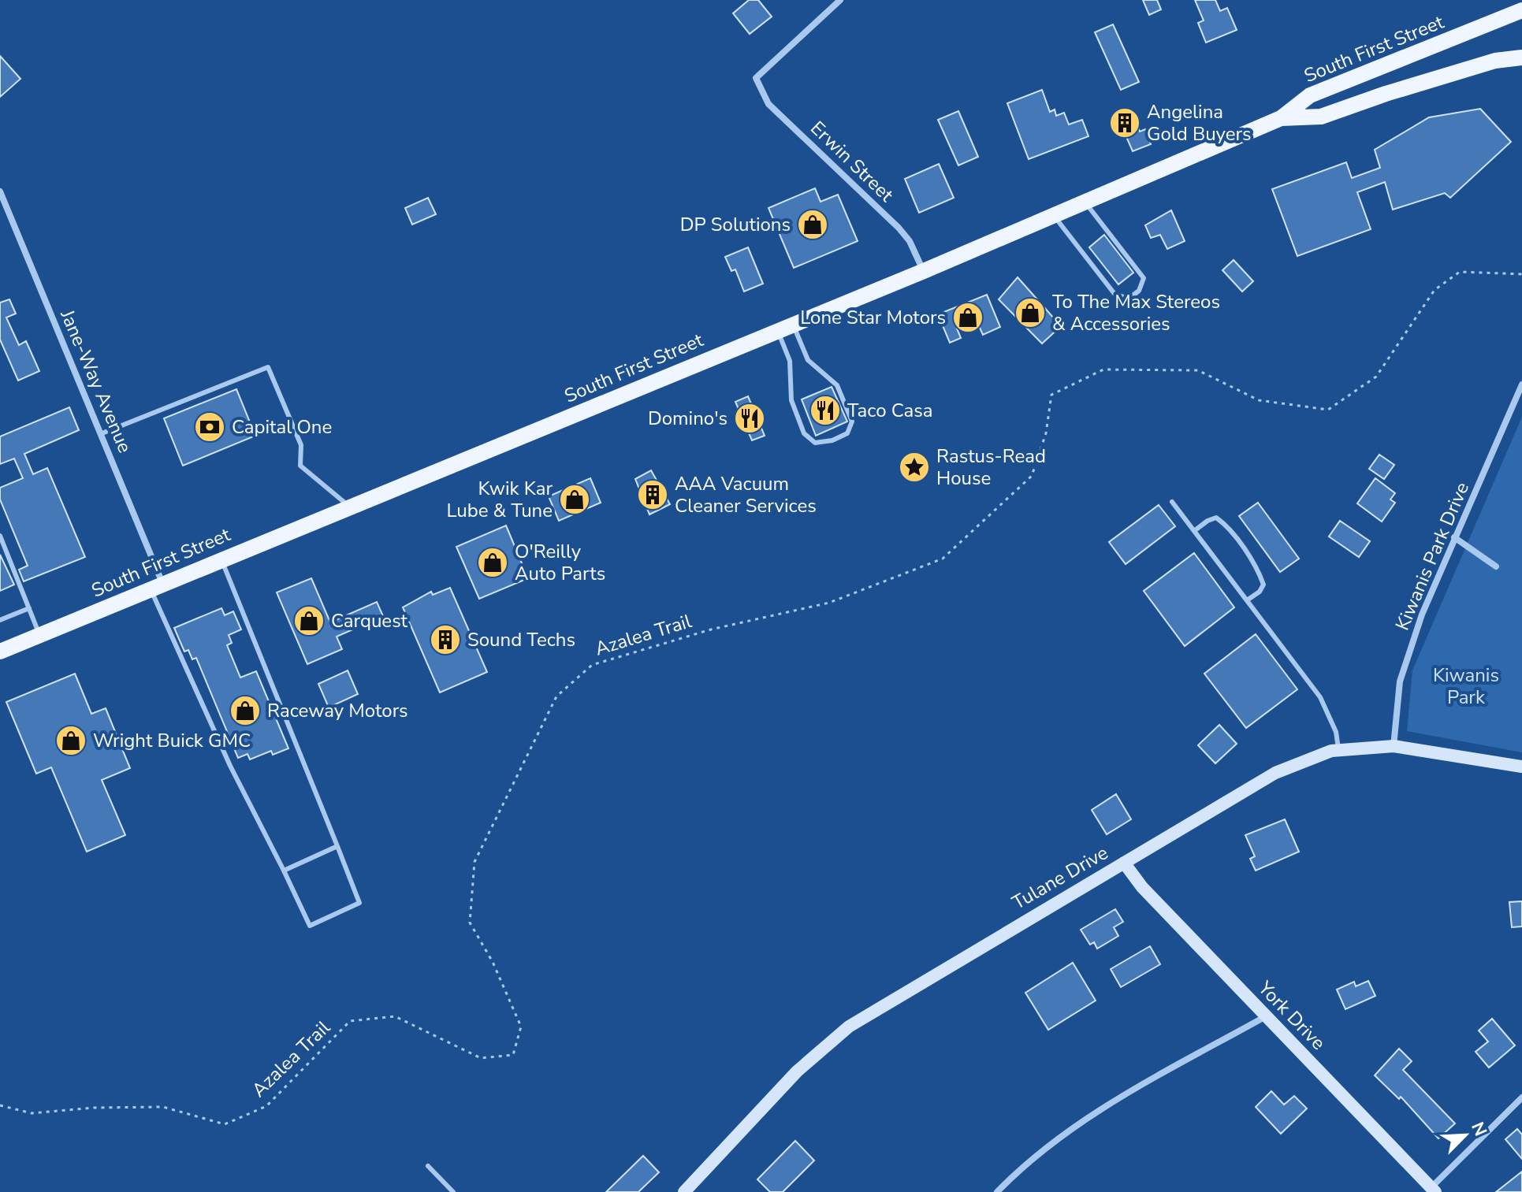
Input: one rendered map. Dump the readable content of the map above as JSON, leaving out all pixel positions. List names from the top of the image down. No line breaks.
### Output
{"streets":{"main road":["South First Street"],"street":["Erwin Street","Jane-Way Avenue","Kiwanis Park Drive","Tulane Drive","York Drive"],"path":["Azalea Trail"]},"crossings":[["South First Street","Erwin Street"],["South First Street","Jane-Way Avenue"],["Kiwanis Park Drive","Tulane Drive"],["Tulane Drive","York Drive"]],"parks":["Kiwanis Park"],"places":{"building":["Angelina Gold Buyers","AAA Vacuum Cleaner Services","Sound Techs"],"shop":["DP Solutions","To The Max Stereos & Accessories","Lone Star Motors","Kwik Kar Lube & Tune","O'Reilly Auto Parts","Carquest","Raceway Motors","Wright Buick GMC"],"restaurant":["Taco Casa","Domino's"],"bank":["Capital One"],"place":["Rastus-Read House"]},"north":"top right"}
